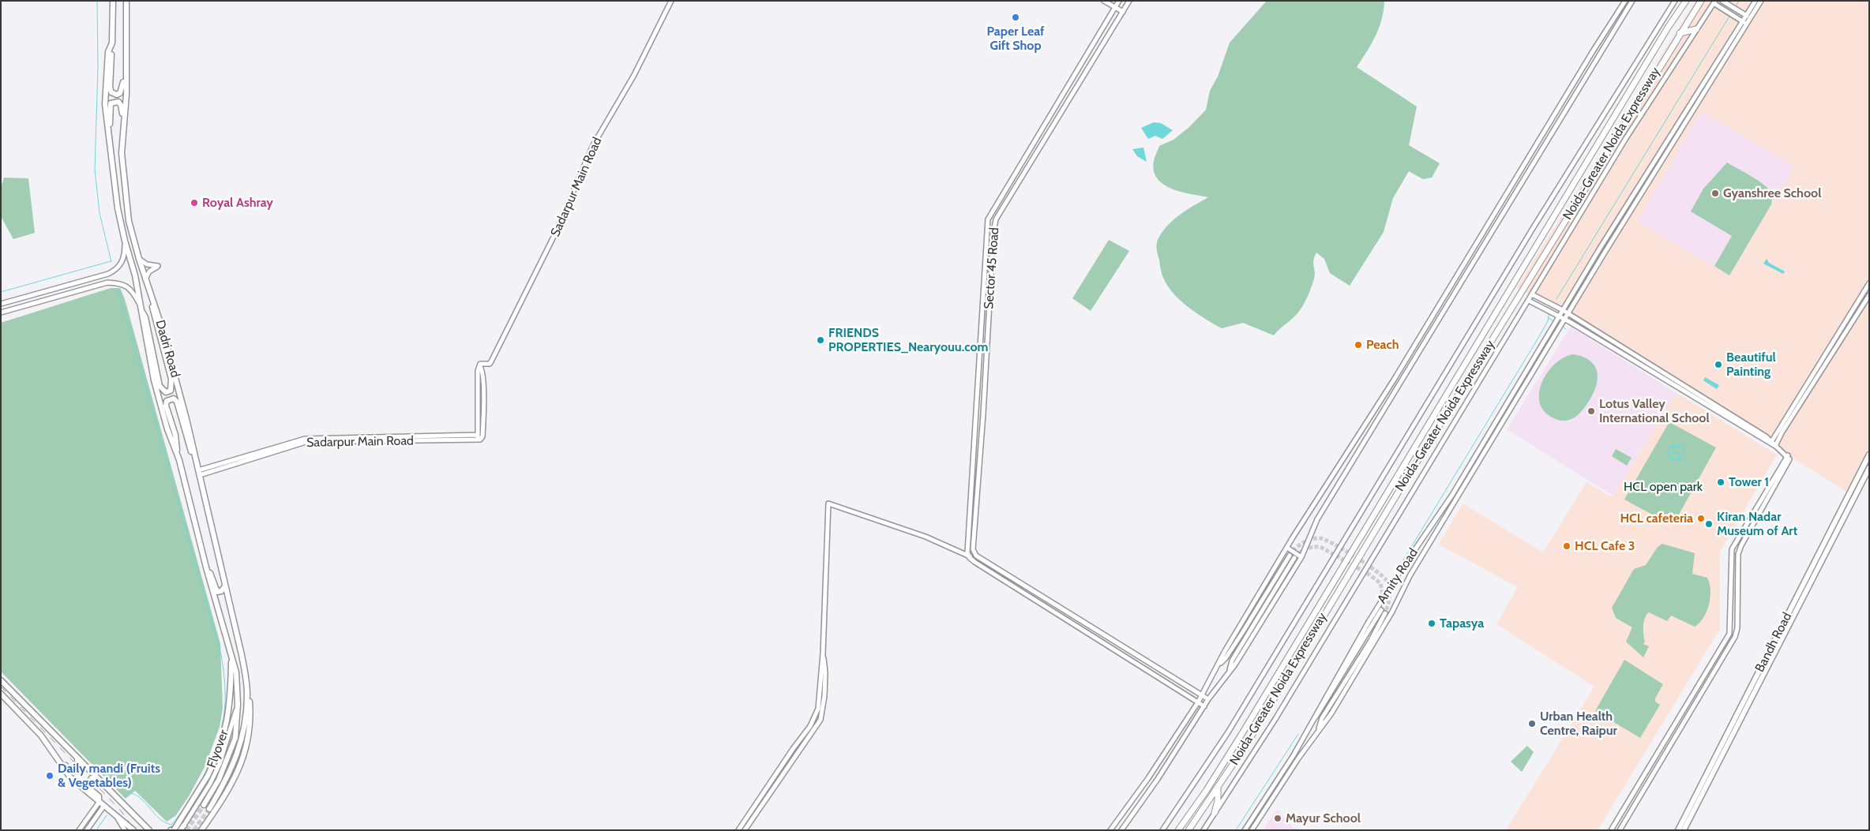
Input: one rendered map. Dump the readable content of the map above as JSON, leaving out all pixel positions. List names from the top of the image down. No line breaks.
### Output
{"streets":{"highway":["Noida-Greater Noida Expressway"],"main road":["Dadri Road","Bandh Road","Flyover"],"street":["Sadarpur Main Road","Sector 45 Road","Amity Road"]},"crossings":[["Sadarpur Main Road","Dadri Road"],["Dadri Road","Flyover"]],"parks":["HCL open park"],"places":["Paper Leaf Gift Shop","Gyanshree School","Royal Ashray","FRIENDS PROPERTIES_Nearyouu.com","Peach","Beautiful Painting","Lotus Valley International School","Tower 1","HCL cafeteria","Kiran Nadar Museum of Art","HCL Cafe 3","Tapasya","Urban Health Centre, Raipur","Daily mandi (Fruits & Vegetables)","Mayur School"]}
